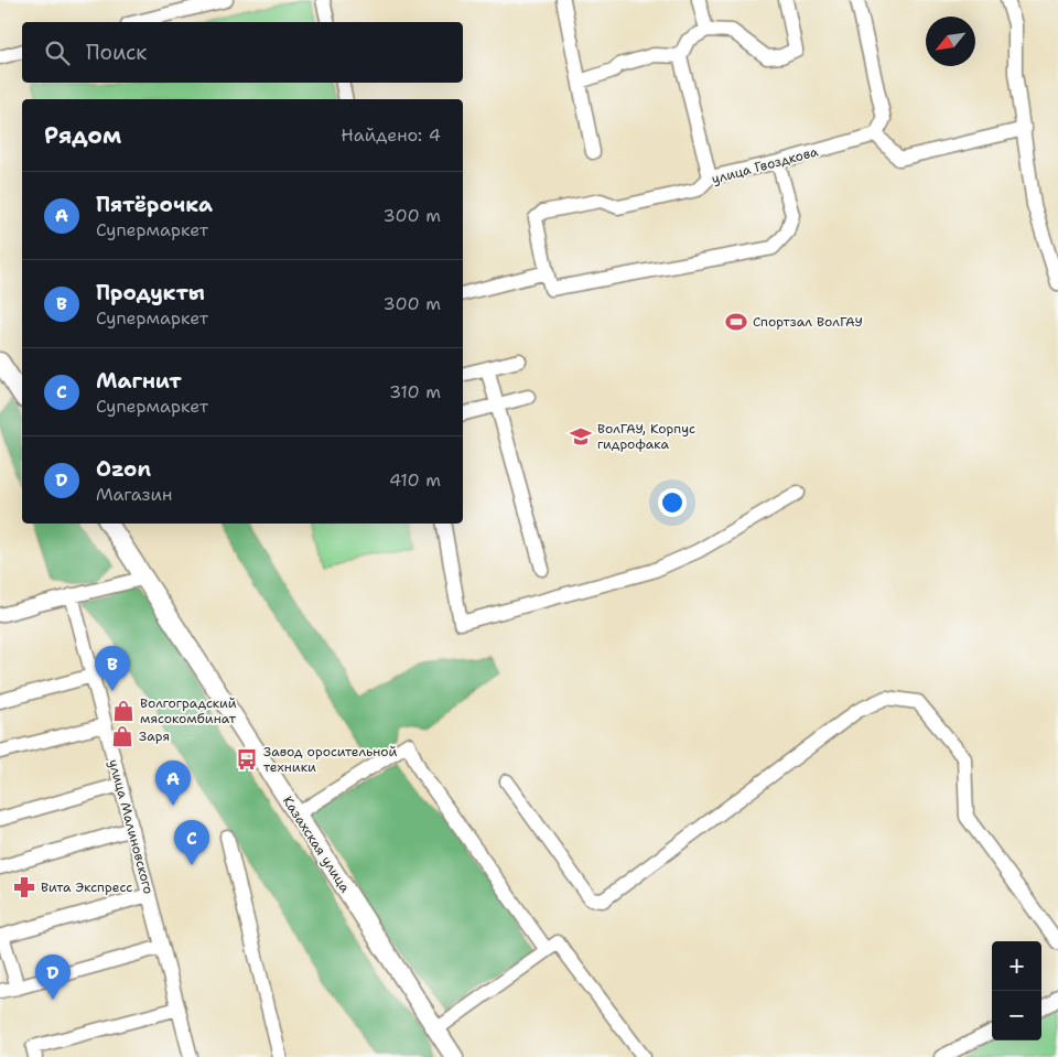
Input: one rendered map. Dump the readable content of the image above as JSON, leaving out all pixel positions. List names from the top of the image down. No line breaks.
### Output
{"streets":{"main road":["Казахская улица"],"street":["улица Гвоздкова","улица Малиновского"]},"places":{"sports":["Спортзал ВолГАУ"],"school or university":["ВолГАУ, Корпус гидрофака"],"shop":["Волгоградский мясокомбинат","Заря"],"bus stop":["Завод оросительной техники"],"pharmacy":["Вита Экспресс"]},"north":"bottom left","page":{"search":"Поиск","heading":["Рядом","Найдено: 4"],"list":[{"mark":"A","name":"Пятёрочка","note":"Супермаркет","value":"300 m"},{"mark":"B","name":"Продукты","note":"Супермаркет","value":"300 m"},{"mark":"C","name":"Магнит","note":"Супермаркет","value":"310 m"},{"mark":"D","name":"Ozon","note":"Магазин","value":"410 m"}],"pins":["B","A","C","D"],"map_buttons":["+","−"]}}
